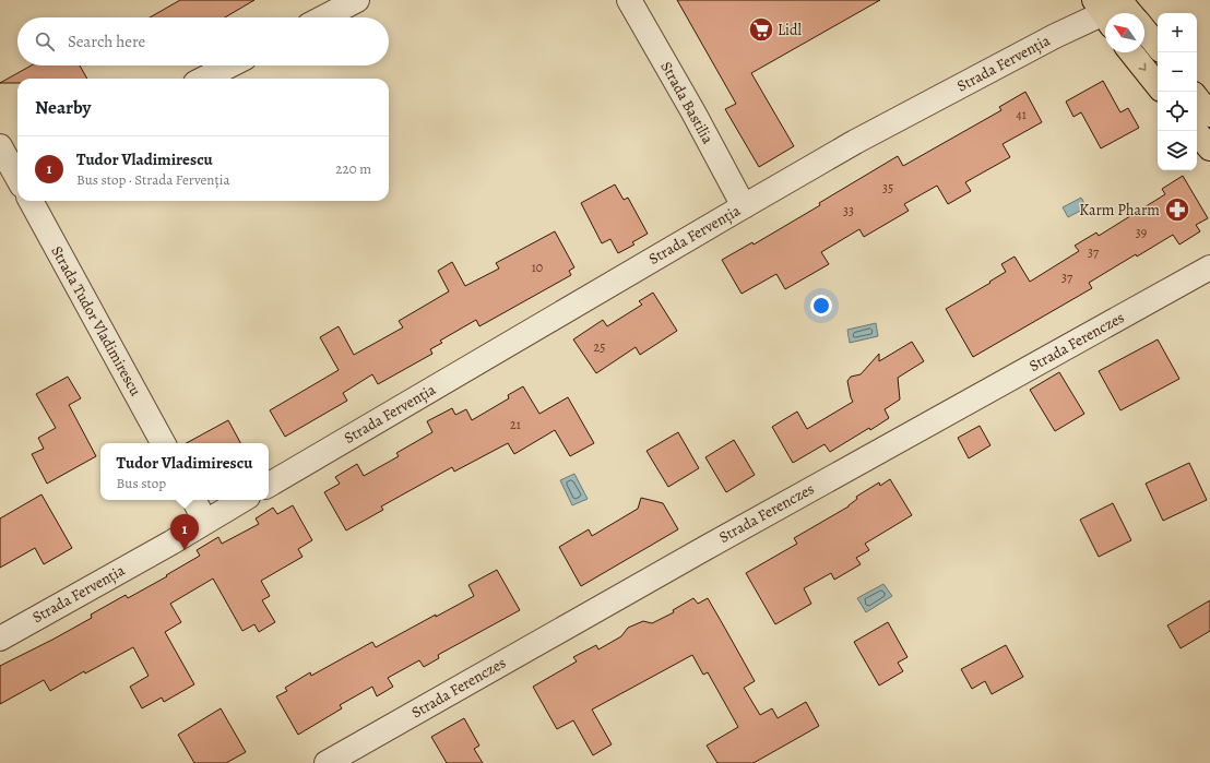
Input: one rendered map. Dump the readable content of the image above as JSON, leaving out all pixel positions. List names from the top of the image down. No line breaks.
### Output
{"streets":{"street":["Strada Fervenția","Strada Bastilia","Strada Tudor Vladimirescu","Strada Ferenczes"]},"crossings":[["Strada Fervenția","Strada Bastilia"]],"places":{"supermarket":["Lidl"],"pharmacy":["Karm Pharm"]},"house_numbers":["41","35","33","39","37","10","37","25","21"],"north":"top left","page":{"map_buttons":["+","−"],"search":"Search here","heading":"Nearby","list":[{"mark":"1","name":"Tudor Vladimirescu","note":"Bus stop · Strada Fervenția","value":"220 m"}],"popup":["Tudor Vladimirescu","Bus stop"],"pins":"1"}}
